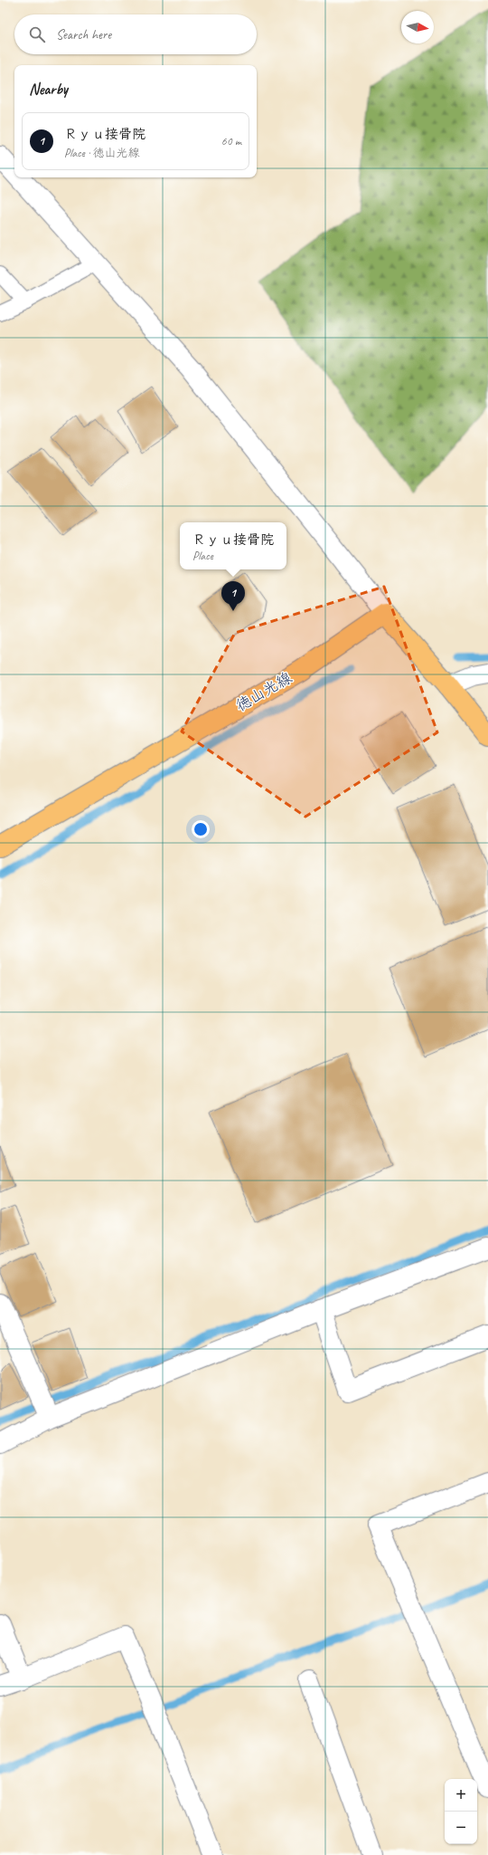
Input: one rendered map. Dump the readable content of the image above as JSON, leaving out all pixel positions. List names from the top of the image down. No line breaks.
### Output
{"streets":{"main road":["徳山光線"]},"north":"right","page":{"search":"Search here","heading":"Nearby","list":[{"mark":"1","name":"Ｒｙｕ接骨院","note":"Place · 徳山光線","value":"60 m"}],"popup":["Ｒｙｕ接骨院","Place"],"pins":"1","map_buttons":["+","−"]}}
